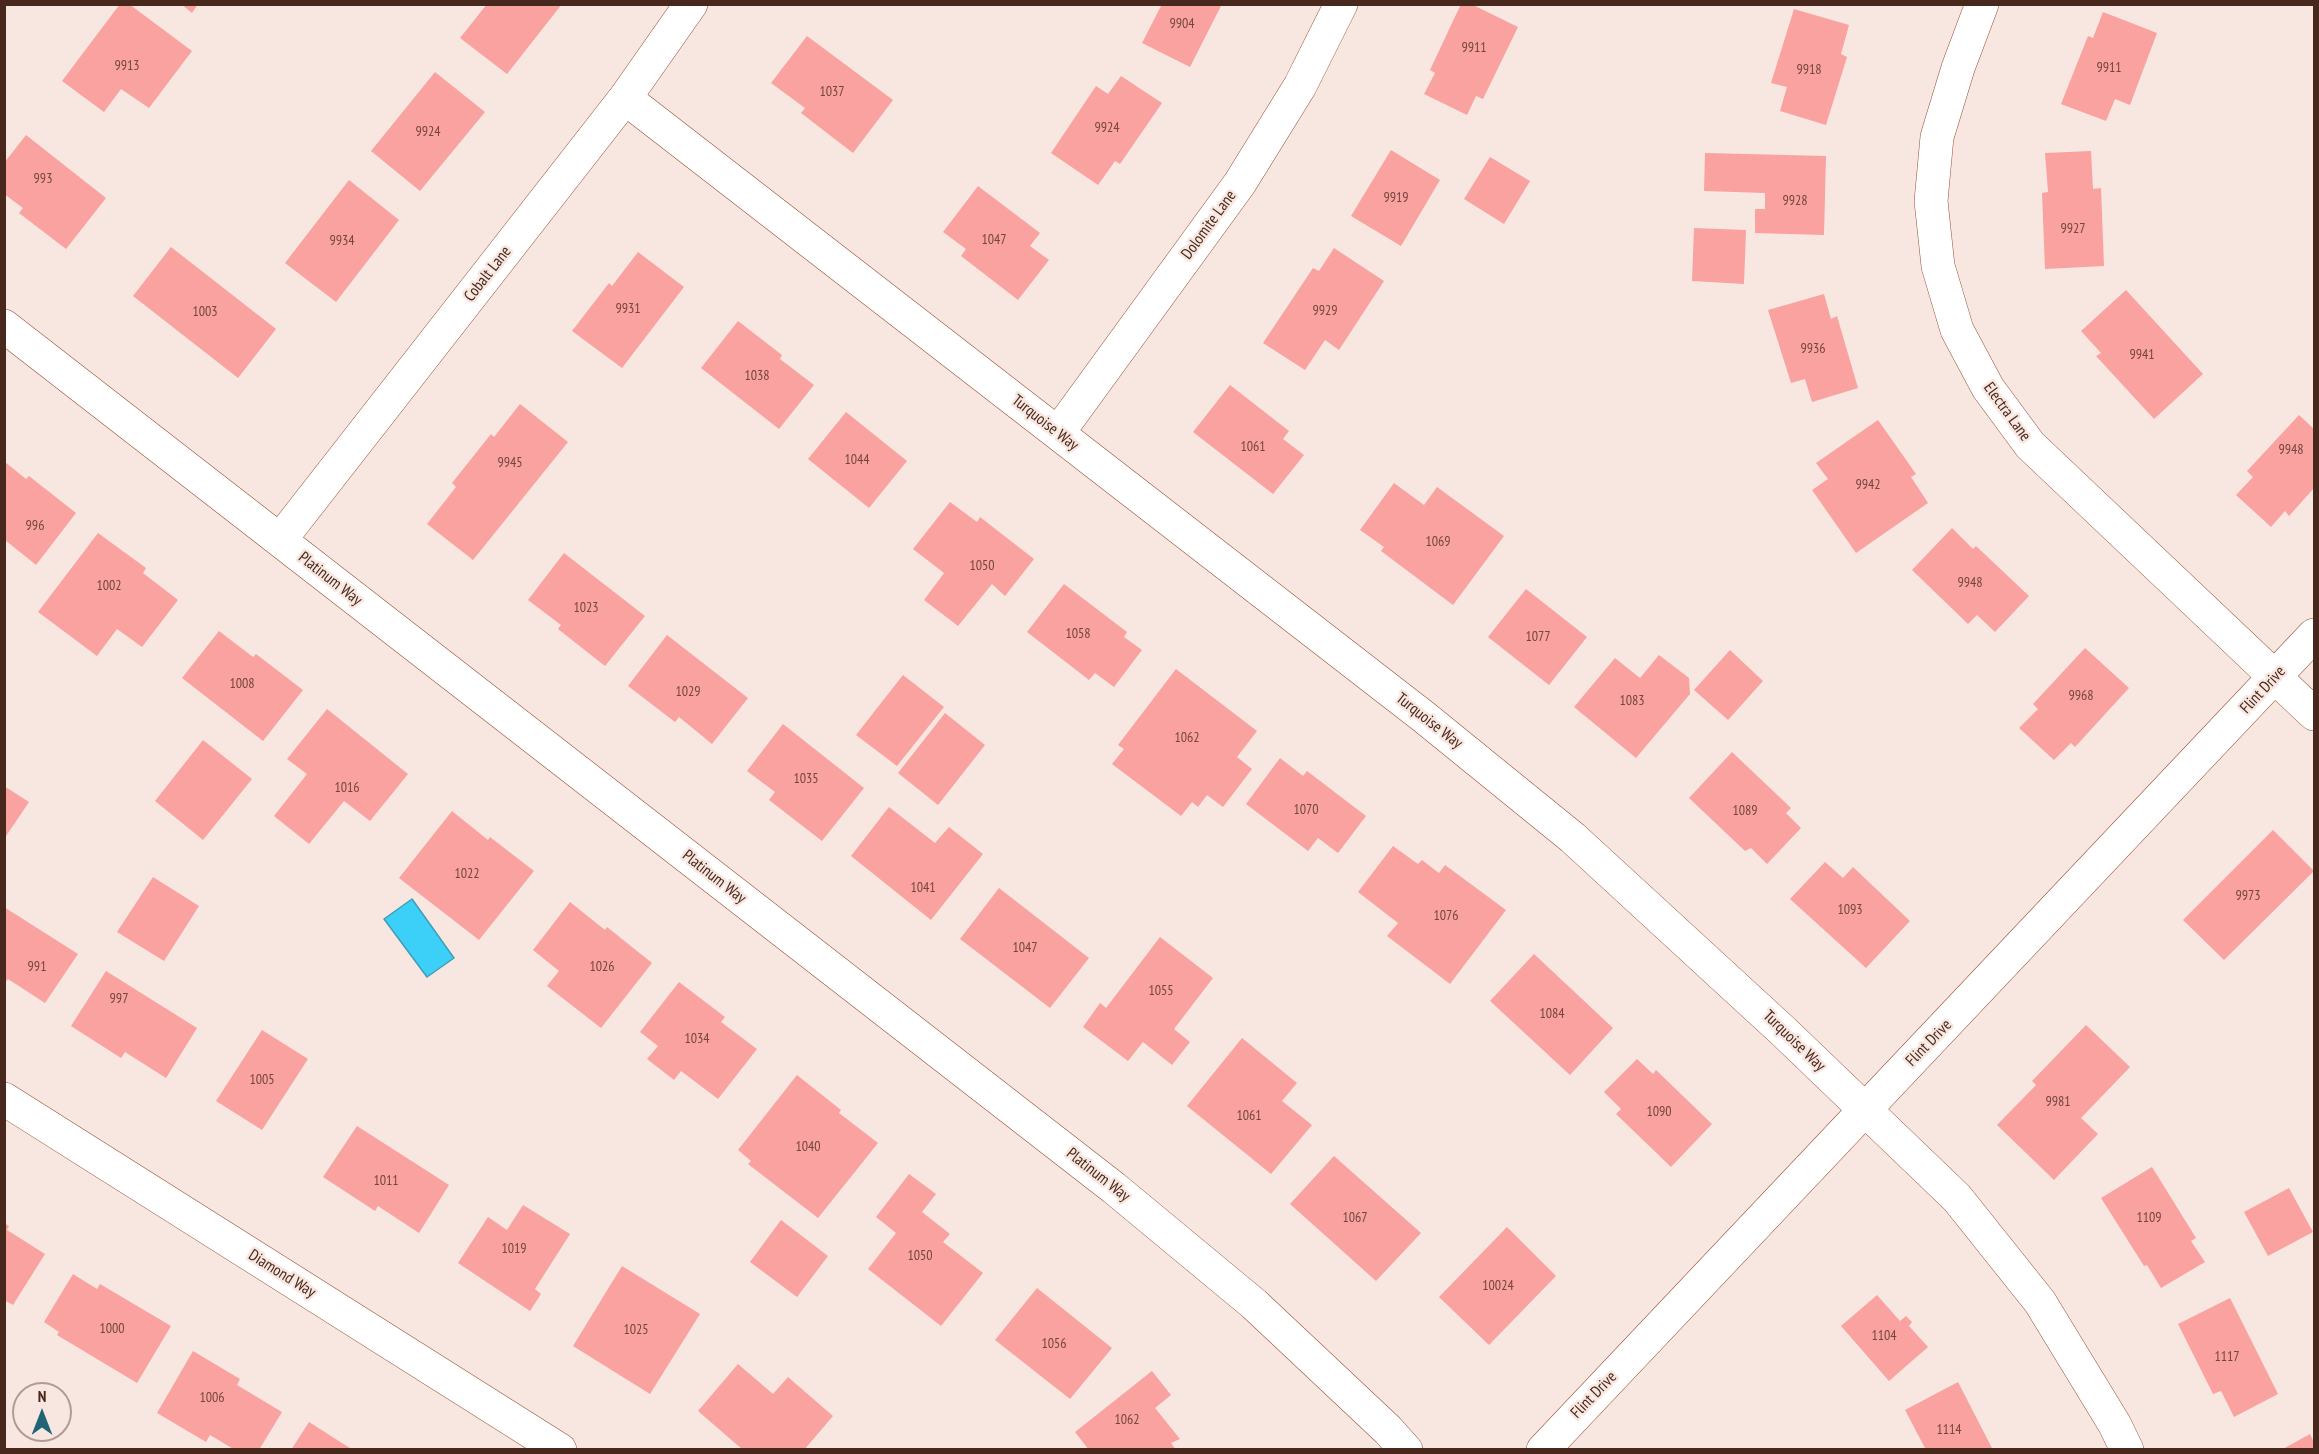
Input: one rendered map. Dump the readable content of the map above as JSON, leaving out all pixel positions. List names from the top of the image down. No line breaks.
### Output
{"streets":{"street":["Dolomite Lane","Cobalt Lane","Electra Lane","Turquoise Way","Platinum Way","Flint Drive","Diamond Way"]},"crossings":[["Dolomite Lane","Turquoise Way"],["Cobalt Lane","Turquoise Way"],["Cobalt Lane","Platinum Way"],["Electra Lane","Flint Drive"],["Turquoise Way","Flint Drive"]],"house_numbers":["9904","9911","9913","9911","9918","1037","9924","9924","993","9919","9928","9927","1047","9934","9931","9929","1003","9936","9941","1038","1061","9948","1044","9945","9942","996","1069","1050","9948","1002","1023","1058","1077","1008","1029","9968","1083","1062","1035","1016","1070","1089","1022","1041","9973","1093","1076","1047","991","1026","1055","997","1084","1034","1005","9981","1090","1061","1040","1011","1067","1109","1019","1050","10024","1000","1025","1104","1056","1117","1006","1062","1114"],"north":"top"}
